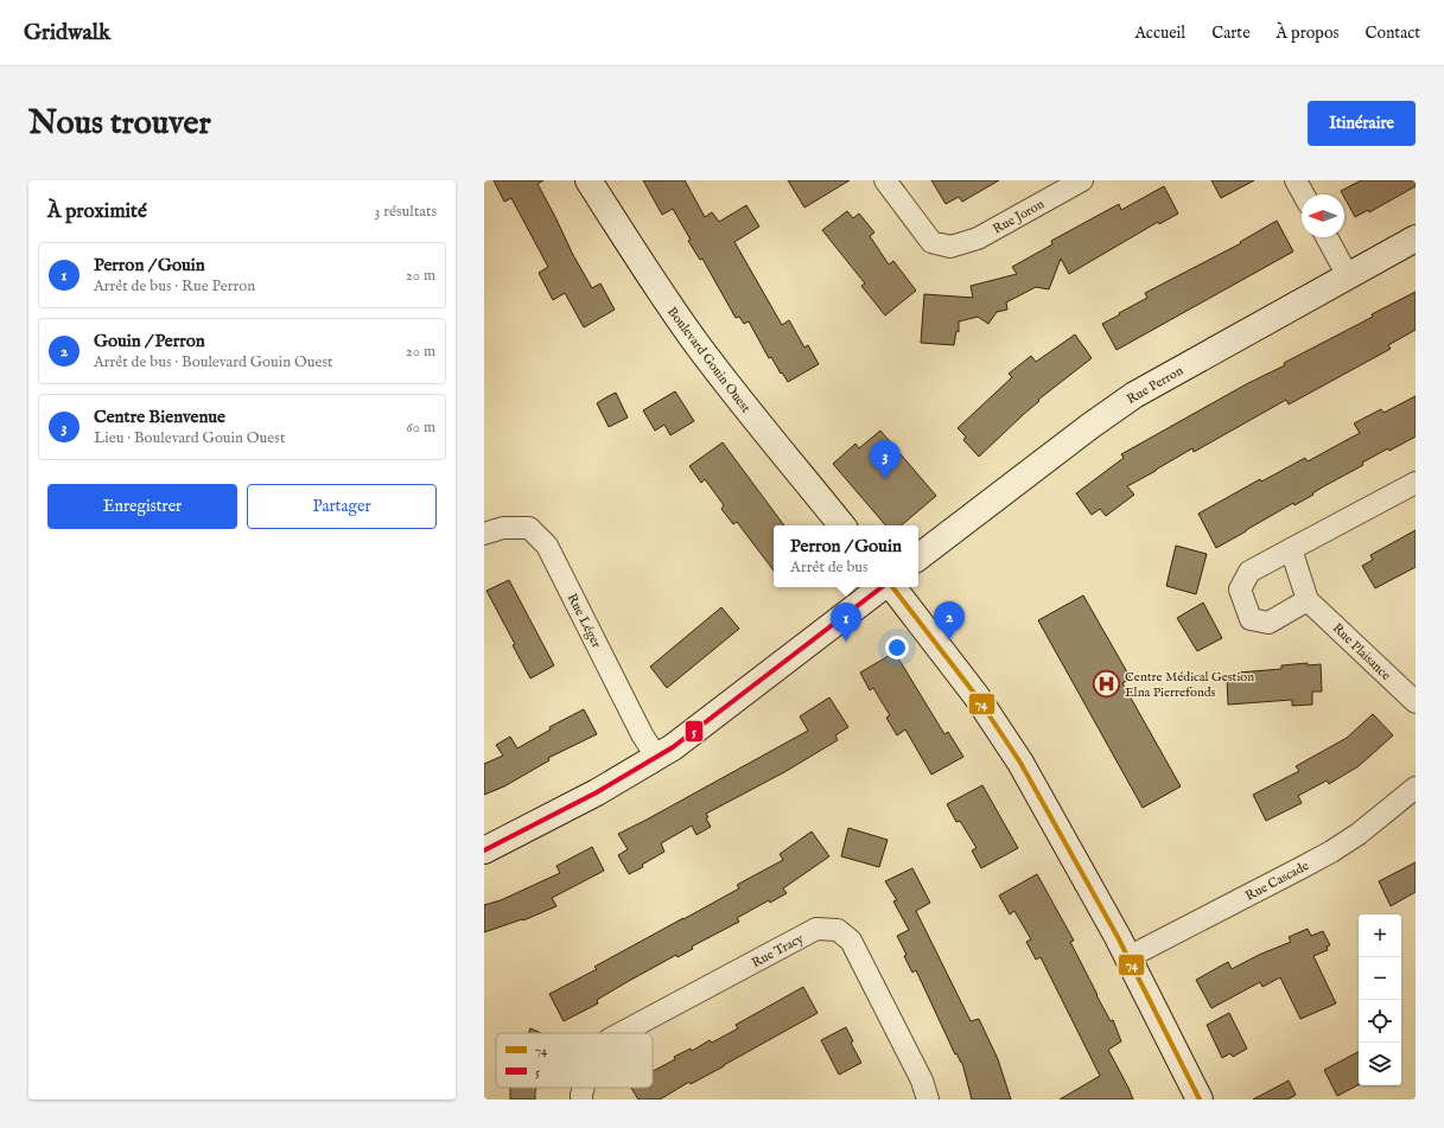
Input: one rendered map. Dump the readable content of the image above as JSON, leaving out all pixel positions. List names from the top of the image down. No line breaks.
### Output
{"streets":{"street":["Rue Joron","Boulevard Gouin Ouest","Rue Perron","Rue Léger","Rue Plaisance","Rue Cascade","Rue Tracy"]},"places":{"hospital":["Centre Médical Gestion Elna Pierrefonds"]},"lines":["transit line 74","transit line 5"],"legend":["74","5"],"north":"left","page":{"header":"Gridwalk","nav":["Accueil","Carte","À propos","Contact"],"buttons":["Itinéraire",["Enregistrer","Partager"]],"title":"Nous trouver","heading":["À proximité","3 résultats"],"list":[{"mark":"1","name":"Perron / Gouin","note":"Arrêt de bus · Rue Perron","value":"20 m"},{"mark":"2","name":"Gouin / Perron","note":"Arrêt de bus · Boulevard Gouin Ouest","value":"20 m"},{"mark":"3","name":"Centre Bienvenue","note":"Lieu · Boulevard Gouin Ouest","value":"60 m"}],"pins":["3","2","1"],"popup":["Perron / Gouin","Arrêt de bus"],"map_buttons":["+","−"]}}
